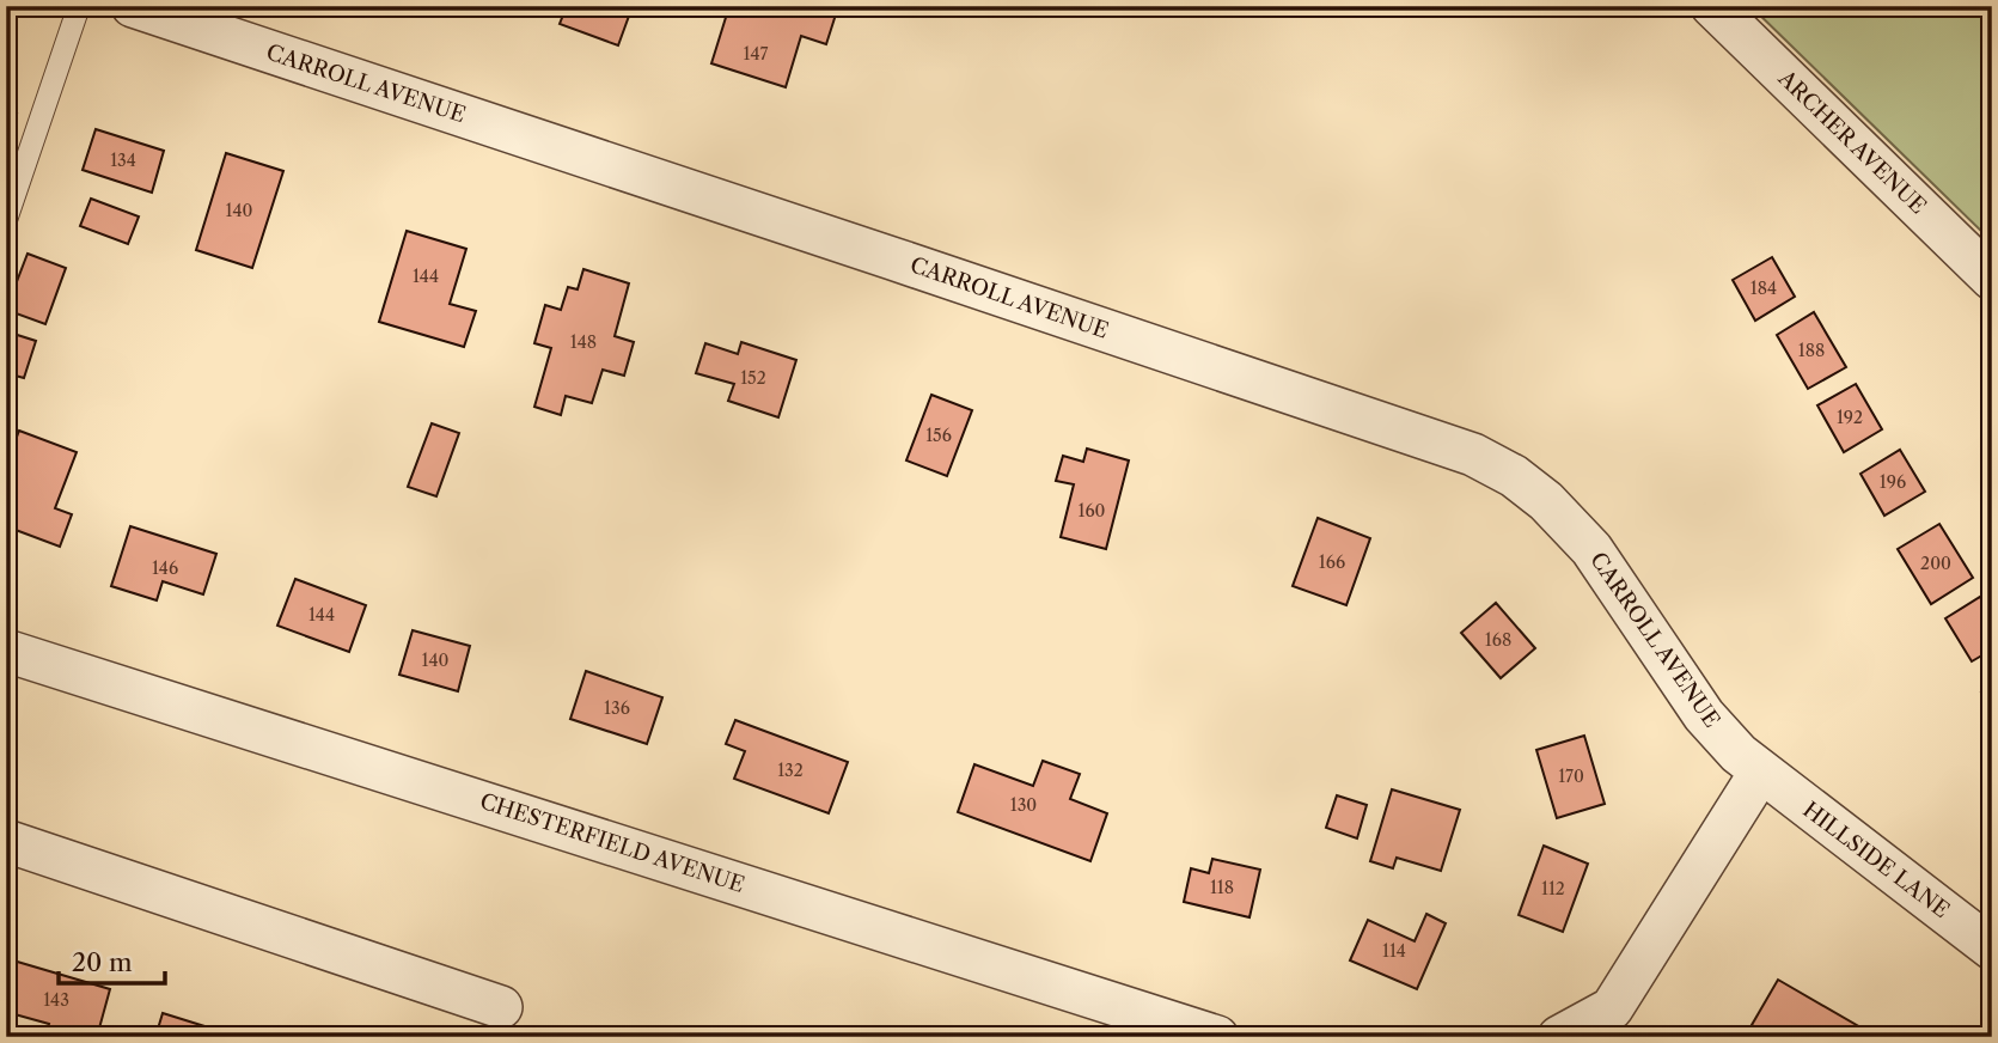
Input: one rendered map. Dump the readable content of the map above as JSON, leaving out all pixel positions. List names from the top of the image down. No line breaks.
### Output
{"streets":{"street":["CARROLL AVENUE","ARCHER AVENUE","CHESTERFIELD AVENUE","HILLSIDE LANE"]},"crossings":[["CARROLL AVENUE","HILLSIDE LANE"]],"house_numbers":["147","134","140","144","184","148","188","152","192","156","196","160","166","200","146","144","168","140","136","132","170","130","118","112","114","143"],"scale_bar":"20 m"}
